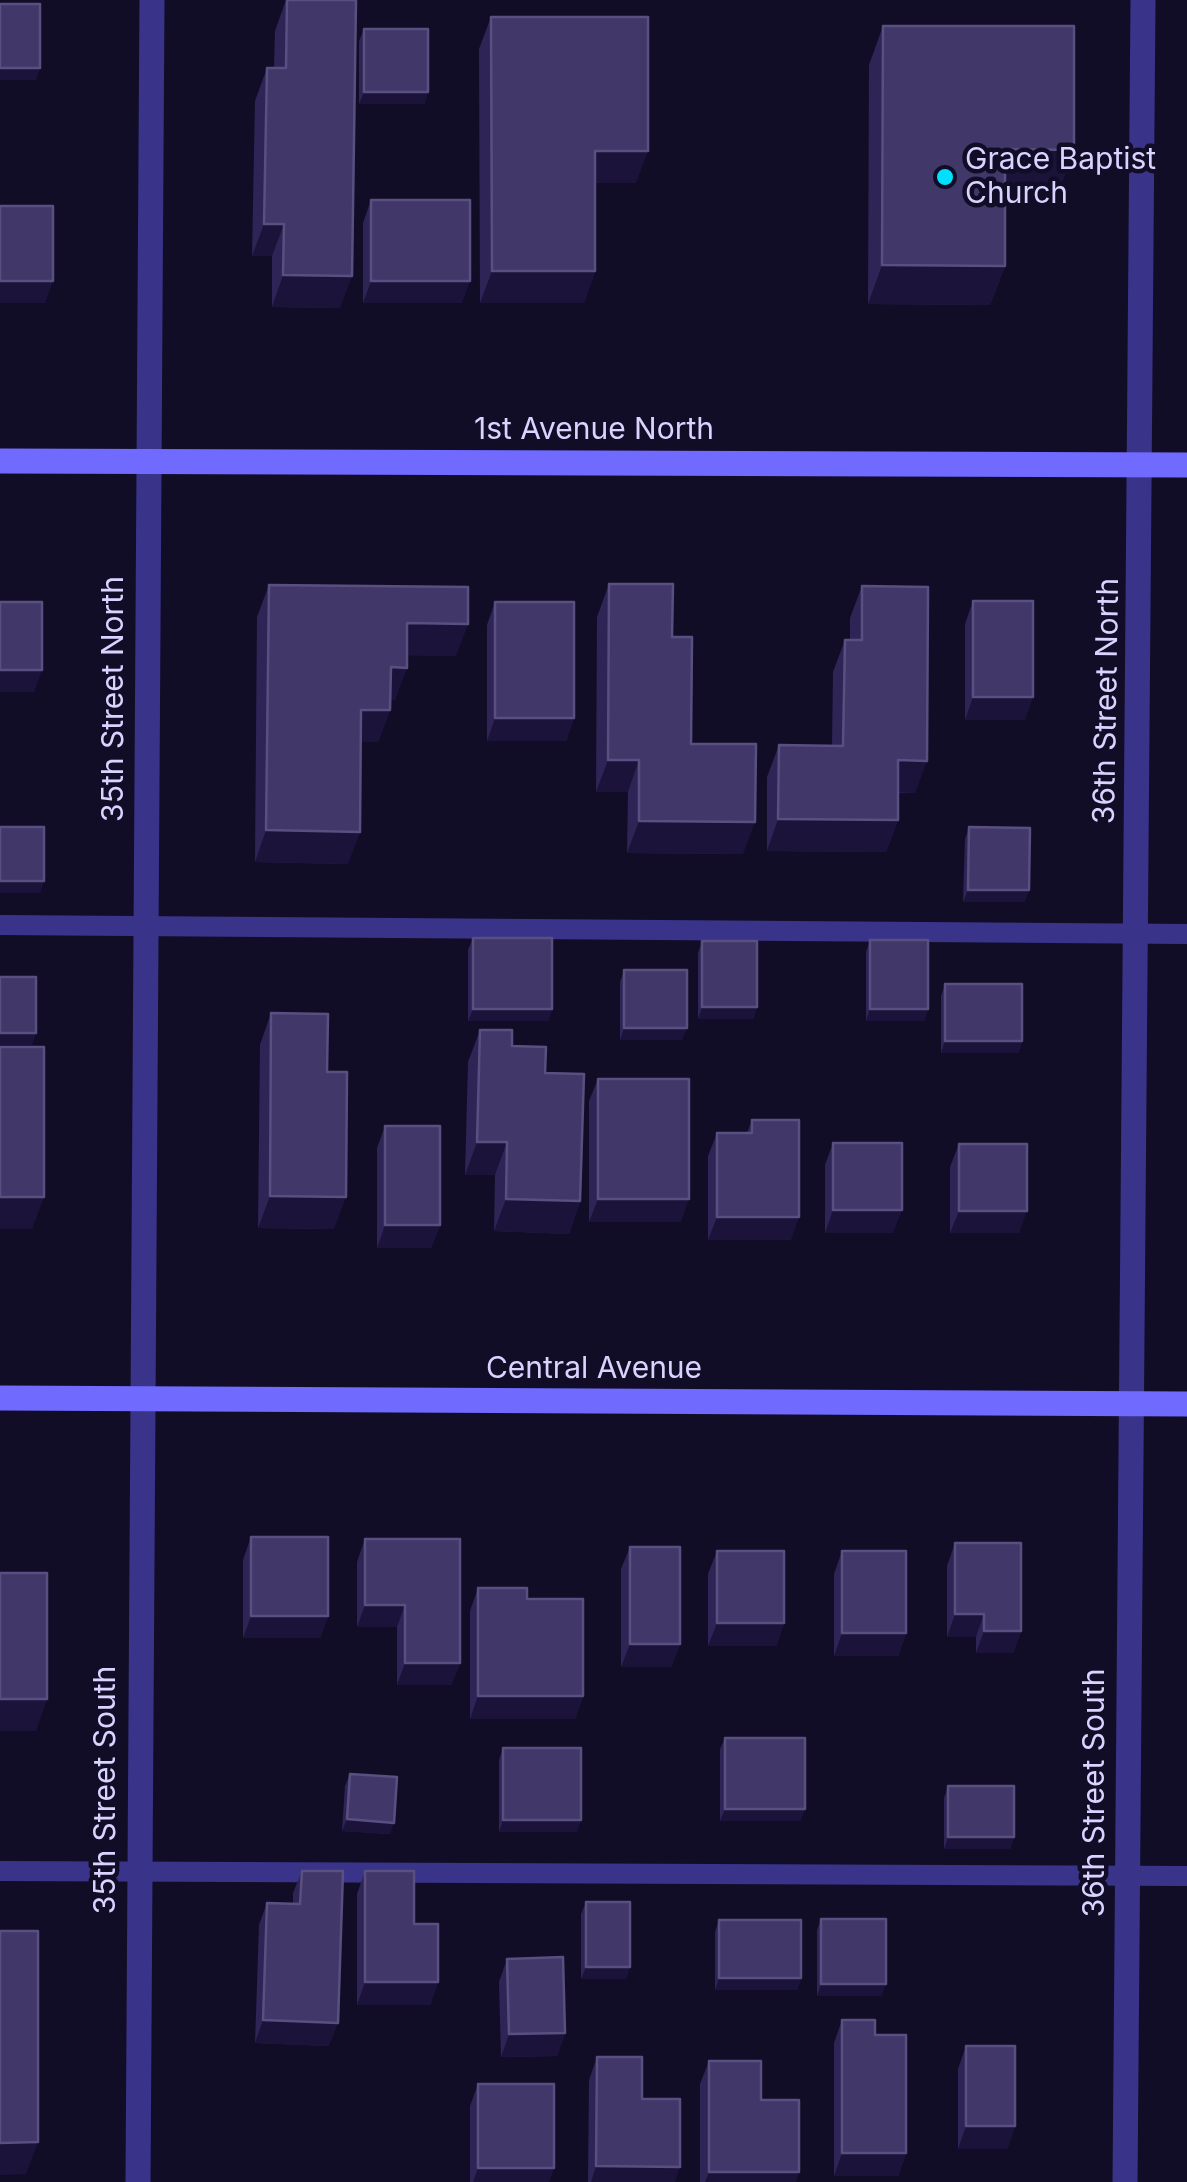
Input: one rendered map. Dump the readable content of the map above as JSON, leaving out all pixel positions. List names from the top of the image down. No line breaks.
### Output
{"streets":{"main road":["1st Avenue North","Central Avenue"],"street":["35th Street North","36th Street North","35th Street South","36th Street South"]},"crossings":[["1st Avenue North","35th Street North"],["1st Avenue North","36th Street North"],["35th Street North","Central Avenue"],["35th Street North","35th Street South"],["36th Street North","Central Avenue"],["36th Street North","36th Street South"],["Central Avenue","35th Street South"],["Central Avenue","36th Street South"]],"places":["Grace Baptist Church"]}
